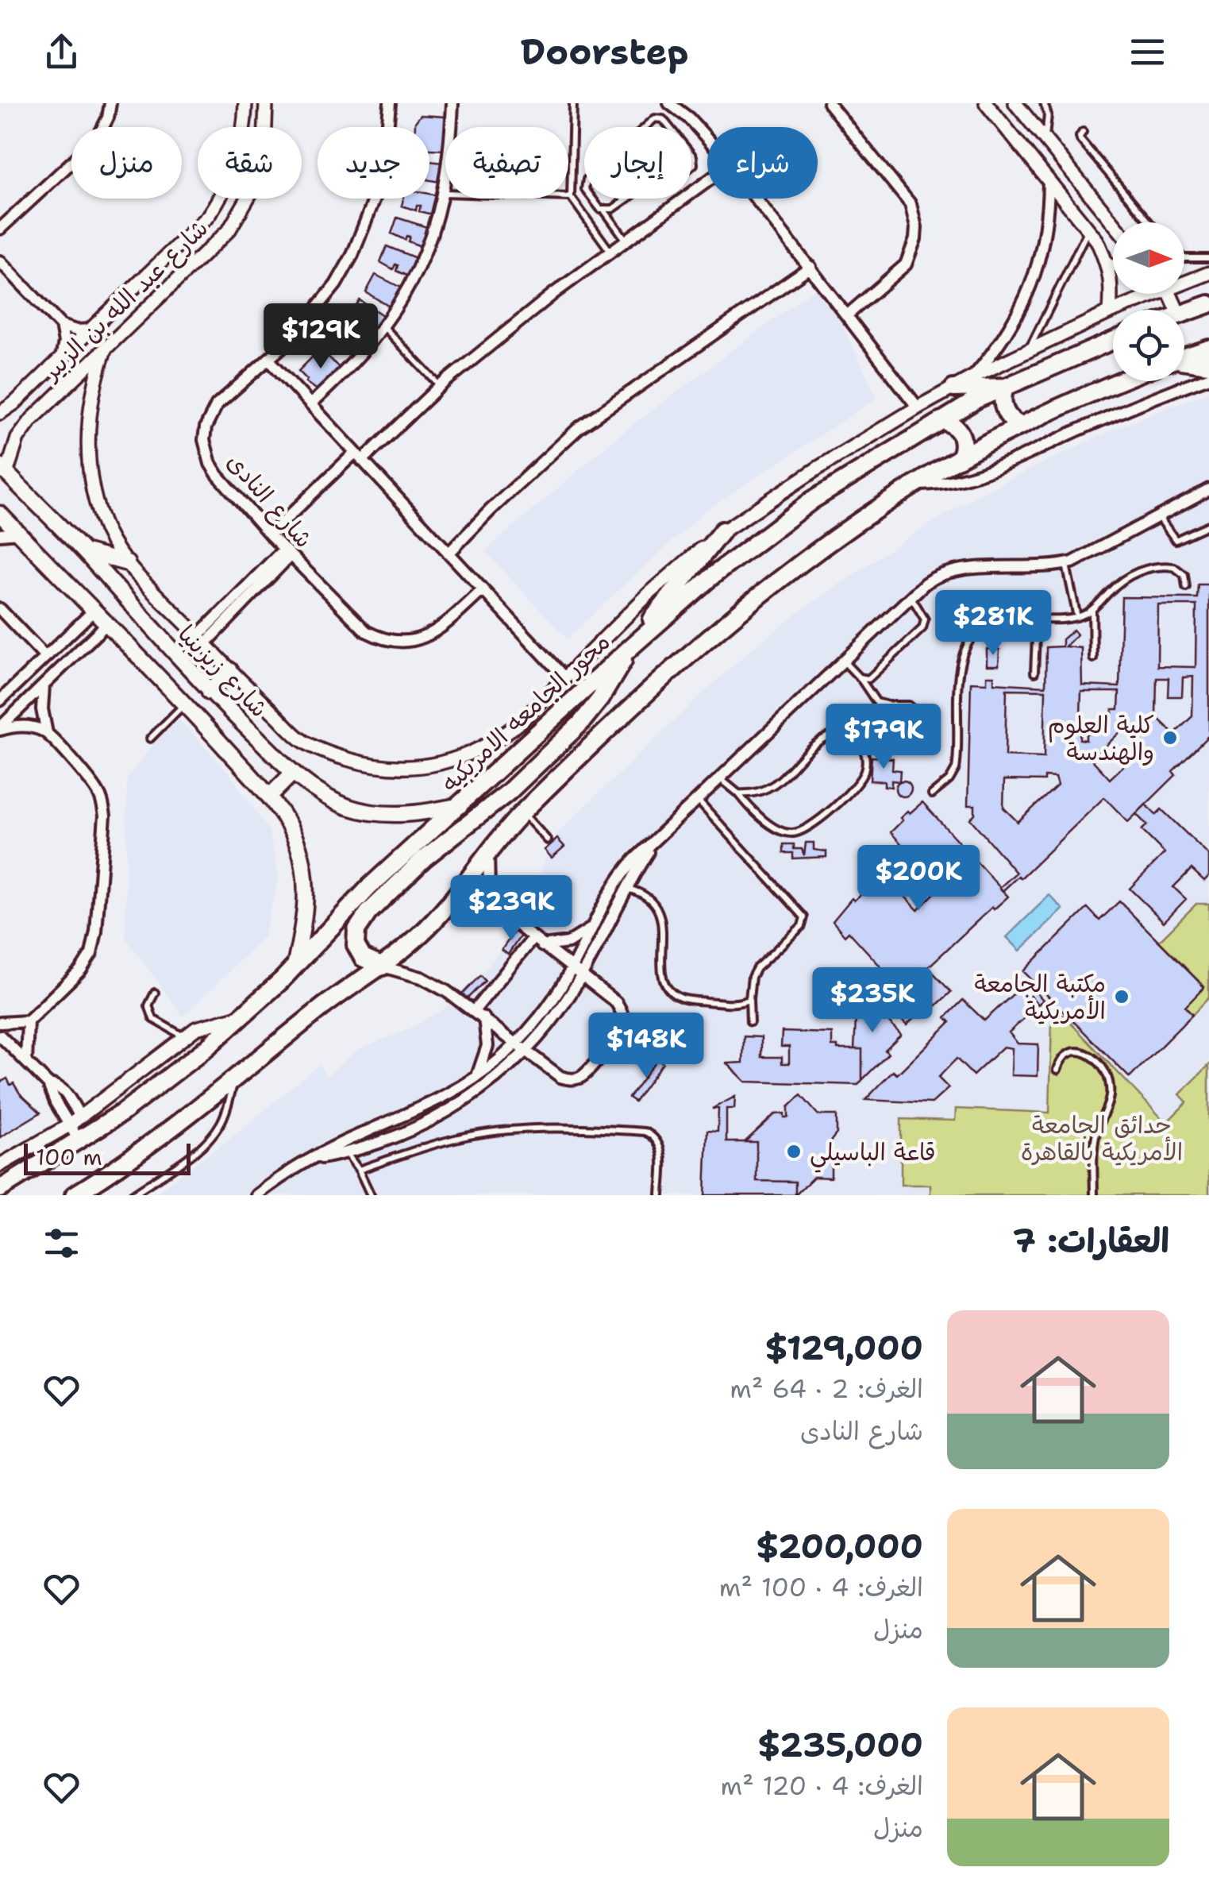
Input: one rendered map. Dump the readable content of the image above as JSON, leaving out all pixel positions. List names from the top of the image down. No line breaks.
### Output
{"streets":{"main road":["شارع زيزينيا","محور الجامعه الامريكيه"],"street":["شارع عبد الله بن الزبير","شارع النادى"]},"crossings":[["شارع عبد الله بن الزبير","شارع زيزينيا"],["شارع زيزينيا","محور الجامعه الامريكيه"]],"parks":["حدائق الجامعة الأمريكية بالقاهرة"],"places":["كلية العلوم والهندسة","مكتبة الجامعة الأمريكية","قاعة الباسيلي"],"scale_bar":"100 m","north":"right","page":{"header":"Doorstep","chip":["شراء","إيجار","تصفية","جديد","شقة","منزل"],"price":["$129K","$281K","$179K","$200K","$239K","$235K","$148K"],"scale":"100 m","heading":"العقارات: 7","list":[{"name":"$129,000","note":"الغرف: 2 · 64 m² · شارع النادى"},{"name":"$200,000","note":"الغرف: 4 · 100 m² · منزل"},{"name":"$235,000","note":"الغرف: 4 · 120 m² · منزل"}]}}
